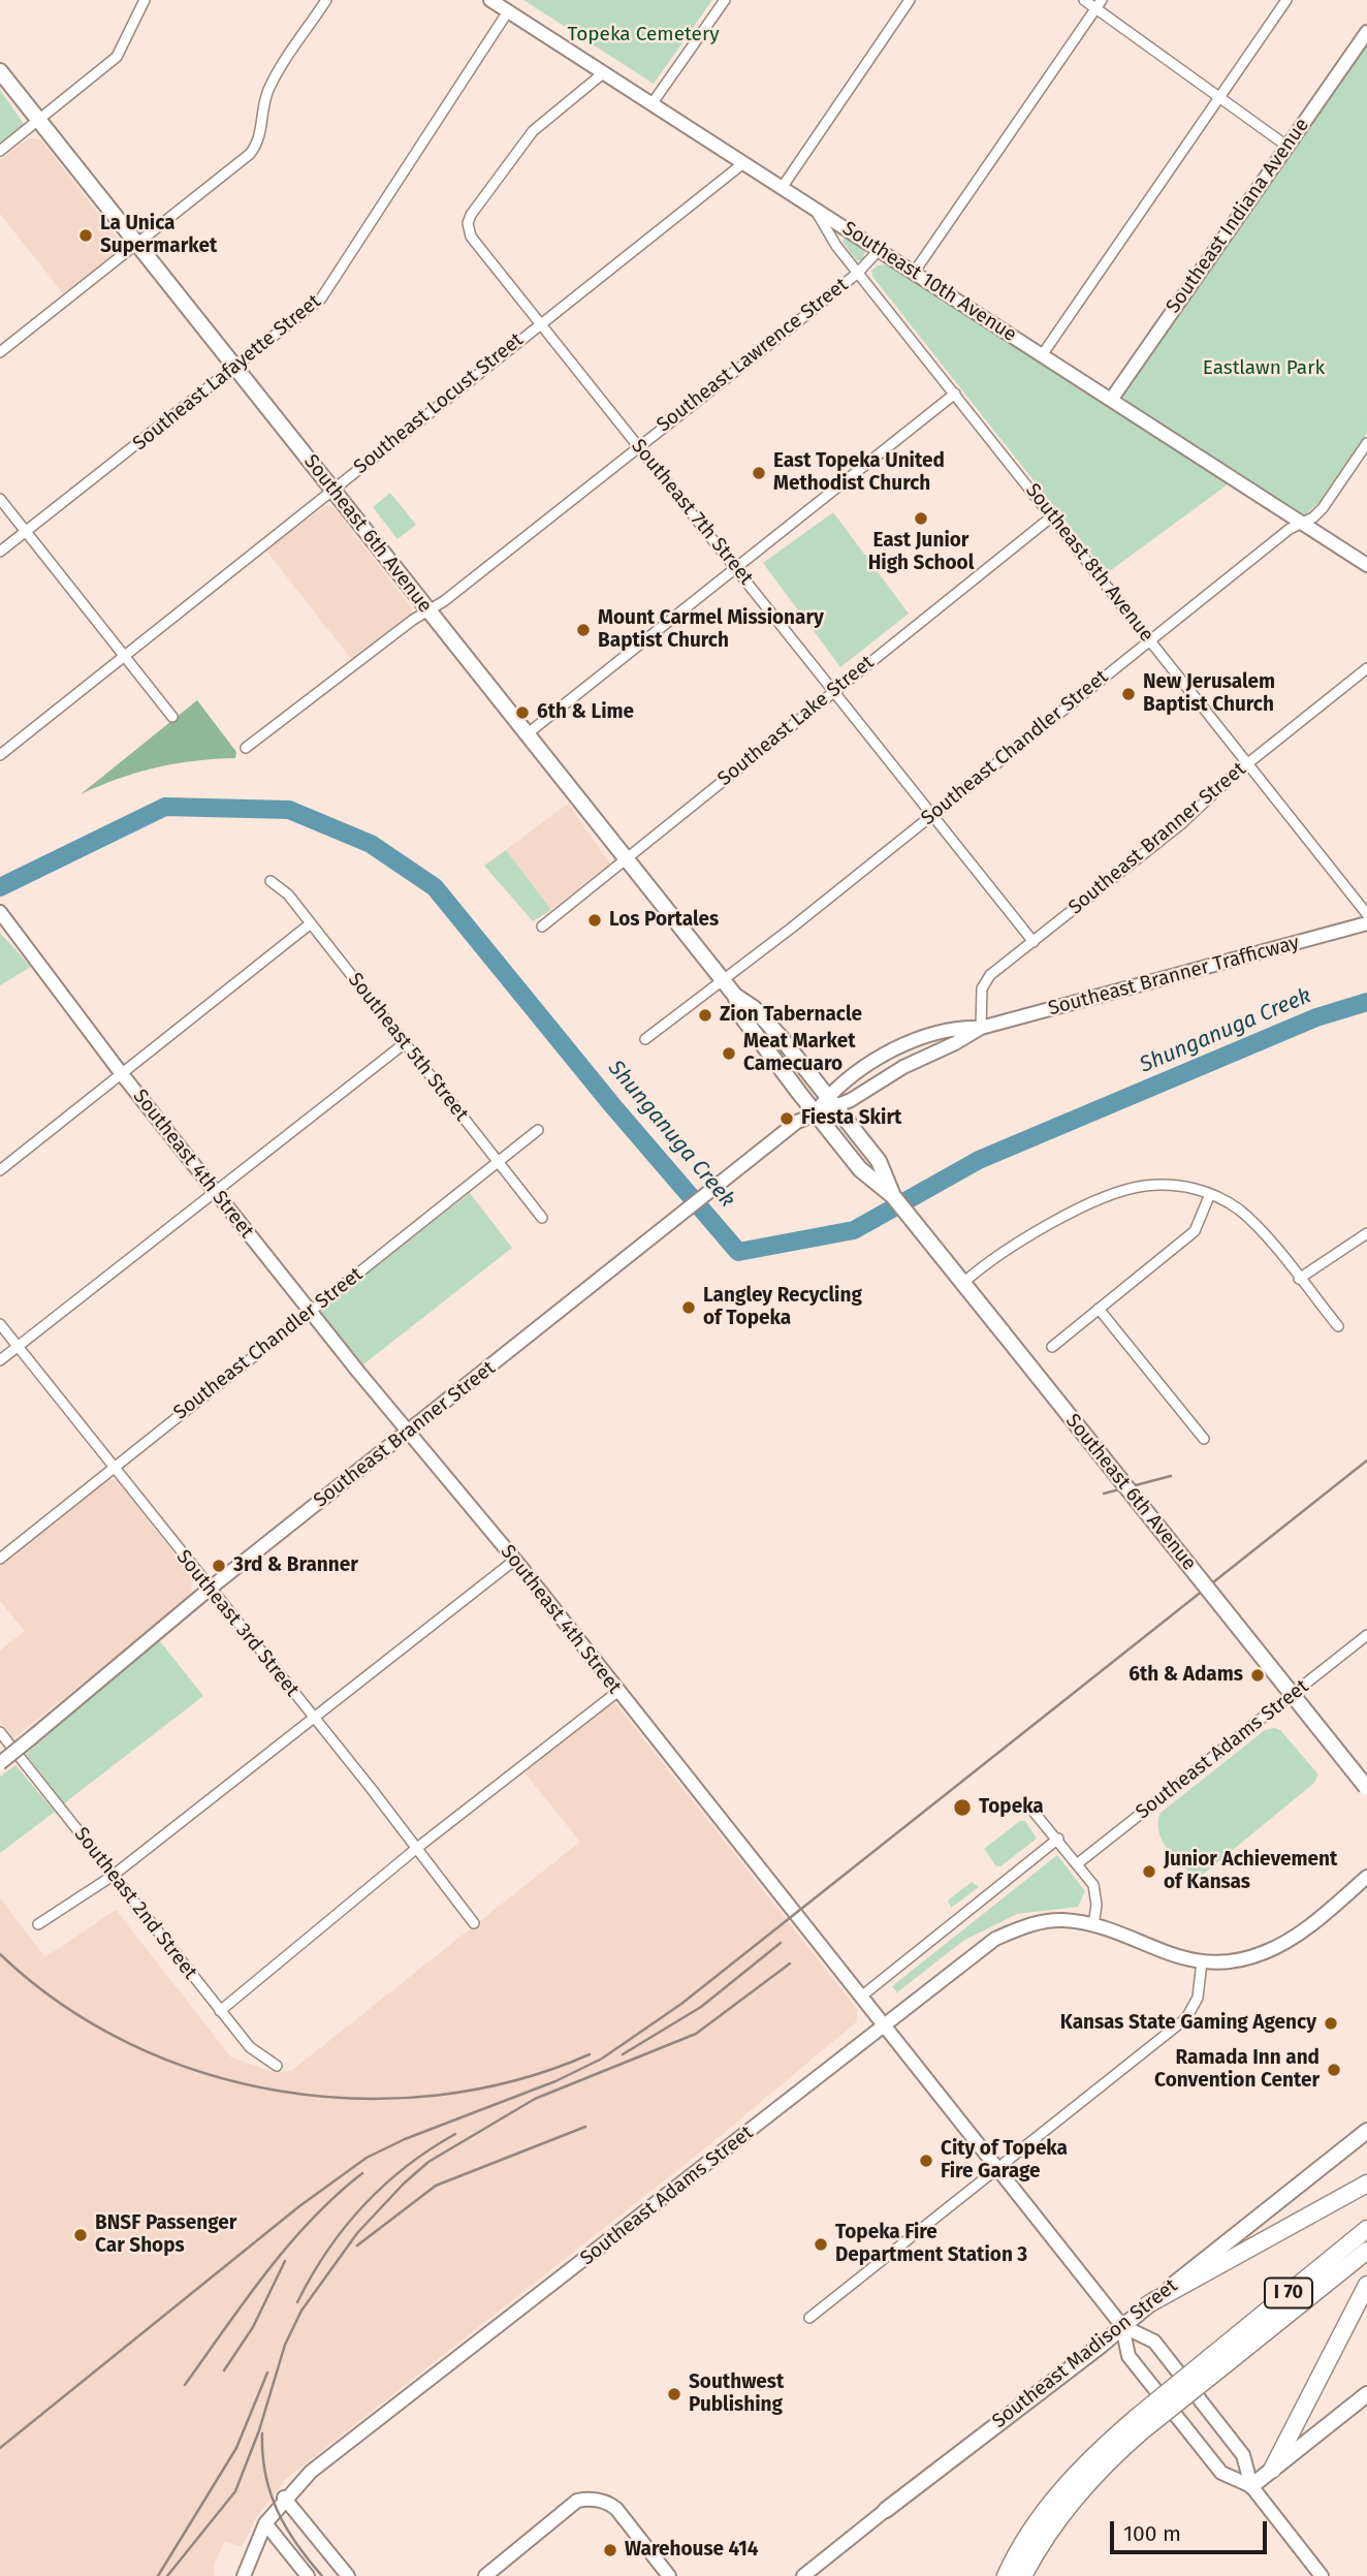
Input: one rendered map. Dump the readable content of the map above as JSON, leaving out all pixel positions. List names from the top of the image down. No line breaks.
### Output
{"streets":{"highway":["I 70"],"main road":["Southeast 6th Avenue","Southeast Madison Street"],"street":["Southeast Indiana Avenue","Southeast 10th Avenue","Southeast Lawrence Street","Southeast Lafayette Street","Southeast Locust Street","Southeast 7th Street","Southeast 8th Avenue","Southeast Lake Street","Southeast Chandler Street","Southeast Branner Street","Southeast Branner Trafficway","Southeast 5th Street","Southeast 4th Street","Southeast 3rd Street","Southeast Adams Street","Southeast 2nd Street"]},"crossings":[["Southeast Indiana Avenue","Southeast 10th Avenue"],["Southeast 10th Avenue","Southeast Lawrence Street"],["Southeast 10th Avenue","Southeast Lafayette Street"],["Southeast 10th Avenue","Southeast Locust Street"],["Southeast 10th Avenue","Southeast 7th Street"],["Southeast 10th Avenue","Southeast 8th Avenue"],["Southeast 10th Avenue","Southeast Chandler Street"],["Southeast Lawrence Street","Southeast 7th Street"],["Southeast Lawrence Street","Southeast 6th Avenue"],["Southeast Lawrence Street","Southeast 8th Avenue"],["Southeast Lafayette Street","Southeast 6th Avenue"],["Southeast Locust Street","Southeast 7th Street"],["Southeast Locust Street","Southeast 6th Avenue"],["Southeast 7th Street","Southeast Lake Street"],["Southeast 7th Street","Southeast Chandler Street"],["Southeast 7th Street","Southeast Branner Street"],["Southeast 6th Avenue","Southeast Lake Street"],["Southeast 6th Avenue","Southeast Chandler Street"],["Southeast 6th Avenue","Southeast Branner Street"],["Southeast 8th Avenue","Southeast Lake Street"],["Southeast 8th Avenue","Southeast Chandler Street"],["Southeast 8th Avenue","Southeast Branner Street"],["Southeast Chandler Street","Southeast 5th Street"],["Southeast Chandler Street","Southeast 4th Street"],["Southeast Chandler Street","Southeast 3rd Street"],["Southeast Branner Street","Southeast Branner Trafficway"],["Southeast Branner Street","Southeast 4th Street"],["Southeast Branner Street","Southeast 3rd Street"],["Southeast 4th Street","Southeast Adams Street"],["Southeast 4th Street","Southeast Madison Street"]],"water":["Shunganuga Creek"],"parks":["Topeka Cemetery","Eastlawn Park"],"places":["La Unica Supermarket","East Topeka United Methodist Church","East Junior High School","Mount Carmel Missionary Baptist Church","New Jerusalem Baptist Church","6th & Lime","Los Portales","Zion Tabernacle","Meat Market Camecuaro","Fiesta Skirt","Langley Recycling of Topeka","3rd & Branner","6th & Adams","Topeka","Junior Achievement of Kansas","Kansas State Gaming Agency","Ramada Inn and Convention Center","City of Topeka Fire Garage","BNSF Passenger Car Shops","Topeka Fire Department Station 3","Southwest Publishing","Warehouse 414"],"scale_bar":"100 m"}
